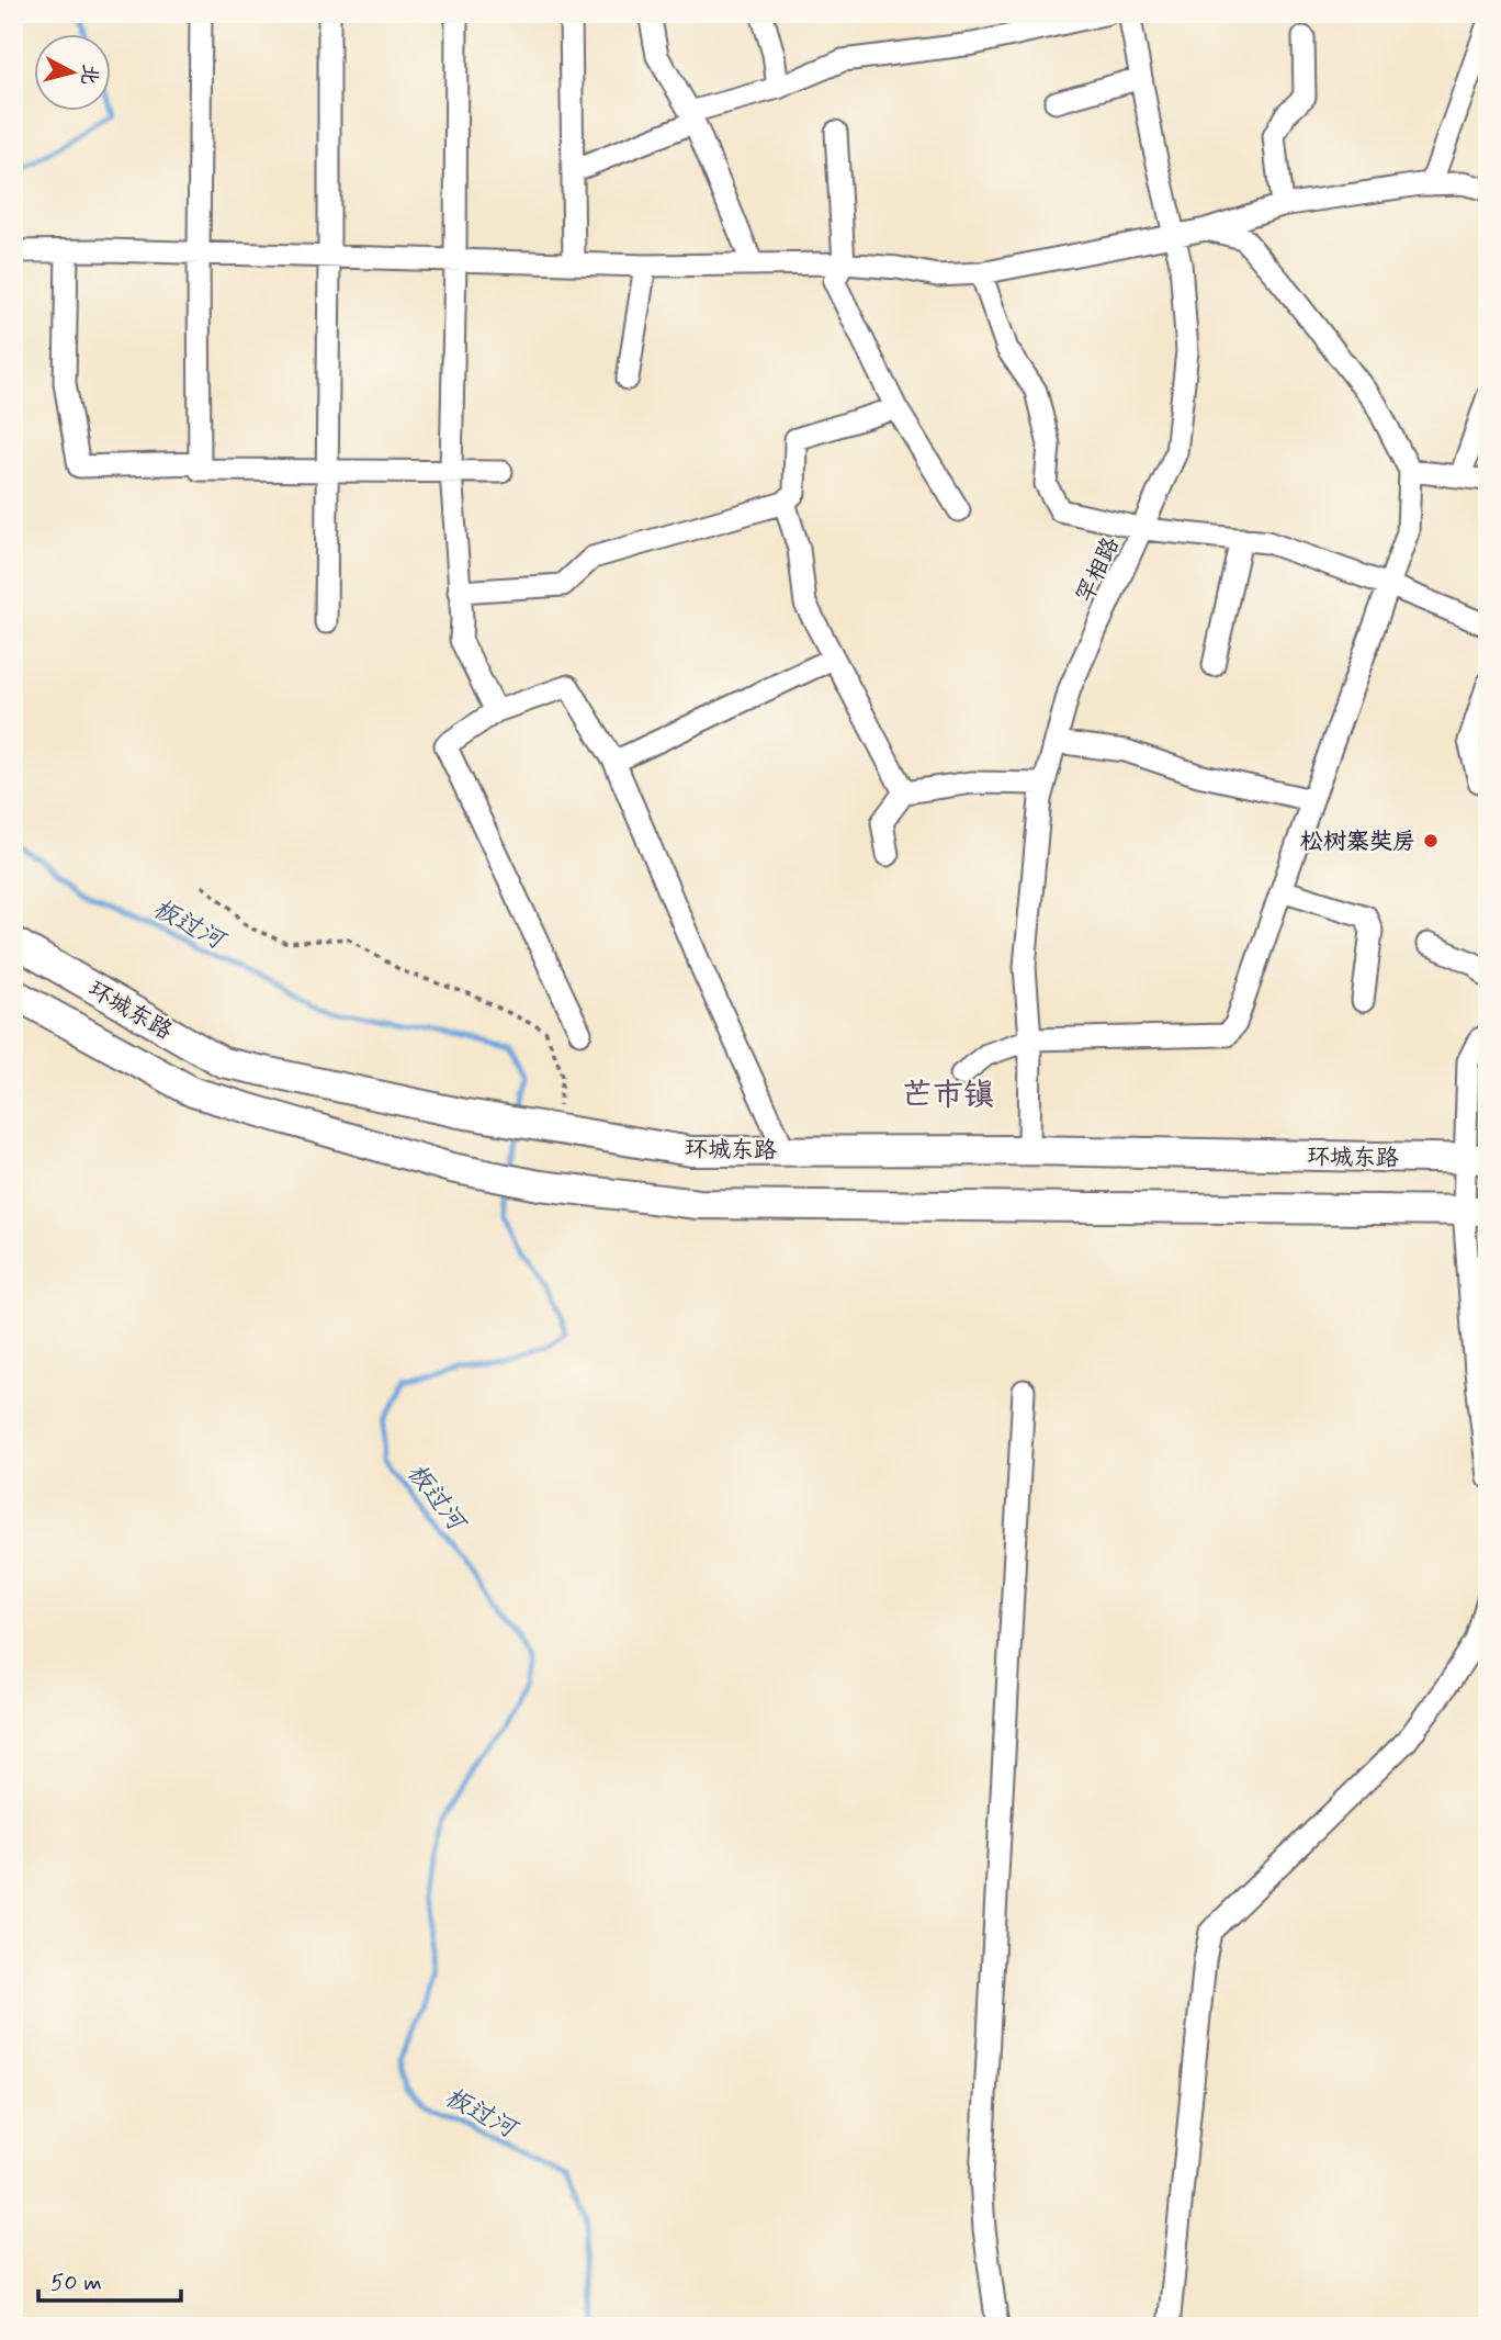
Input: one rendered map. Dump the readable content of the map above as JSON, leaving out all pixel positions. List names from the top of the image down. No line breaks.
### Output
{"streets":{"main road":["环城东路"],"street":["罕相路"]},"crossings":[["罕相路","环城东路"]],"districts":["芒市镇"],"water":["板过河"],"places":["松树寨奘房"],"scale_bar":"50 m","north":"right"}
